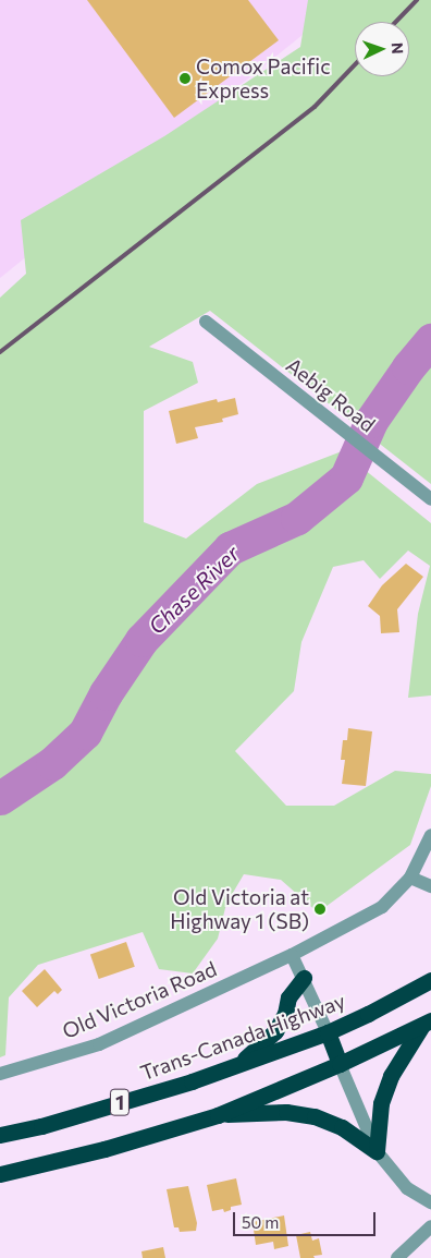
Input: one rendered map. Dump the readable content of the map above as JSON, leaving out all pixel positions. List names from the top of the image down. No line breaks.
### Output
{"streets":{"highway":["Trans-Canada Highway","1"],"street":["Aebig Road","Old Victoria Road"]},"water":["Chase River"],"places":["Comox Pacific Express","Old Victoria at Highway 1 (SB)"],"scale_bar":"50 m","north":"right"}
